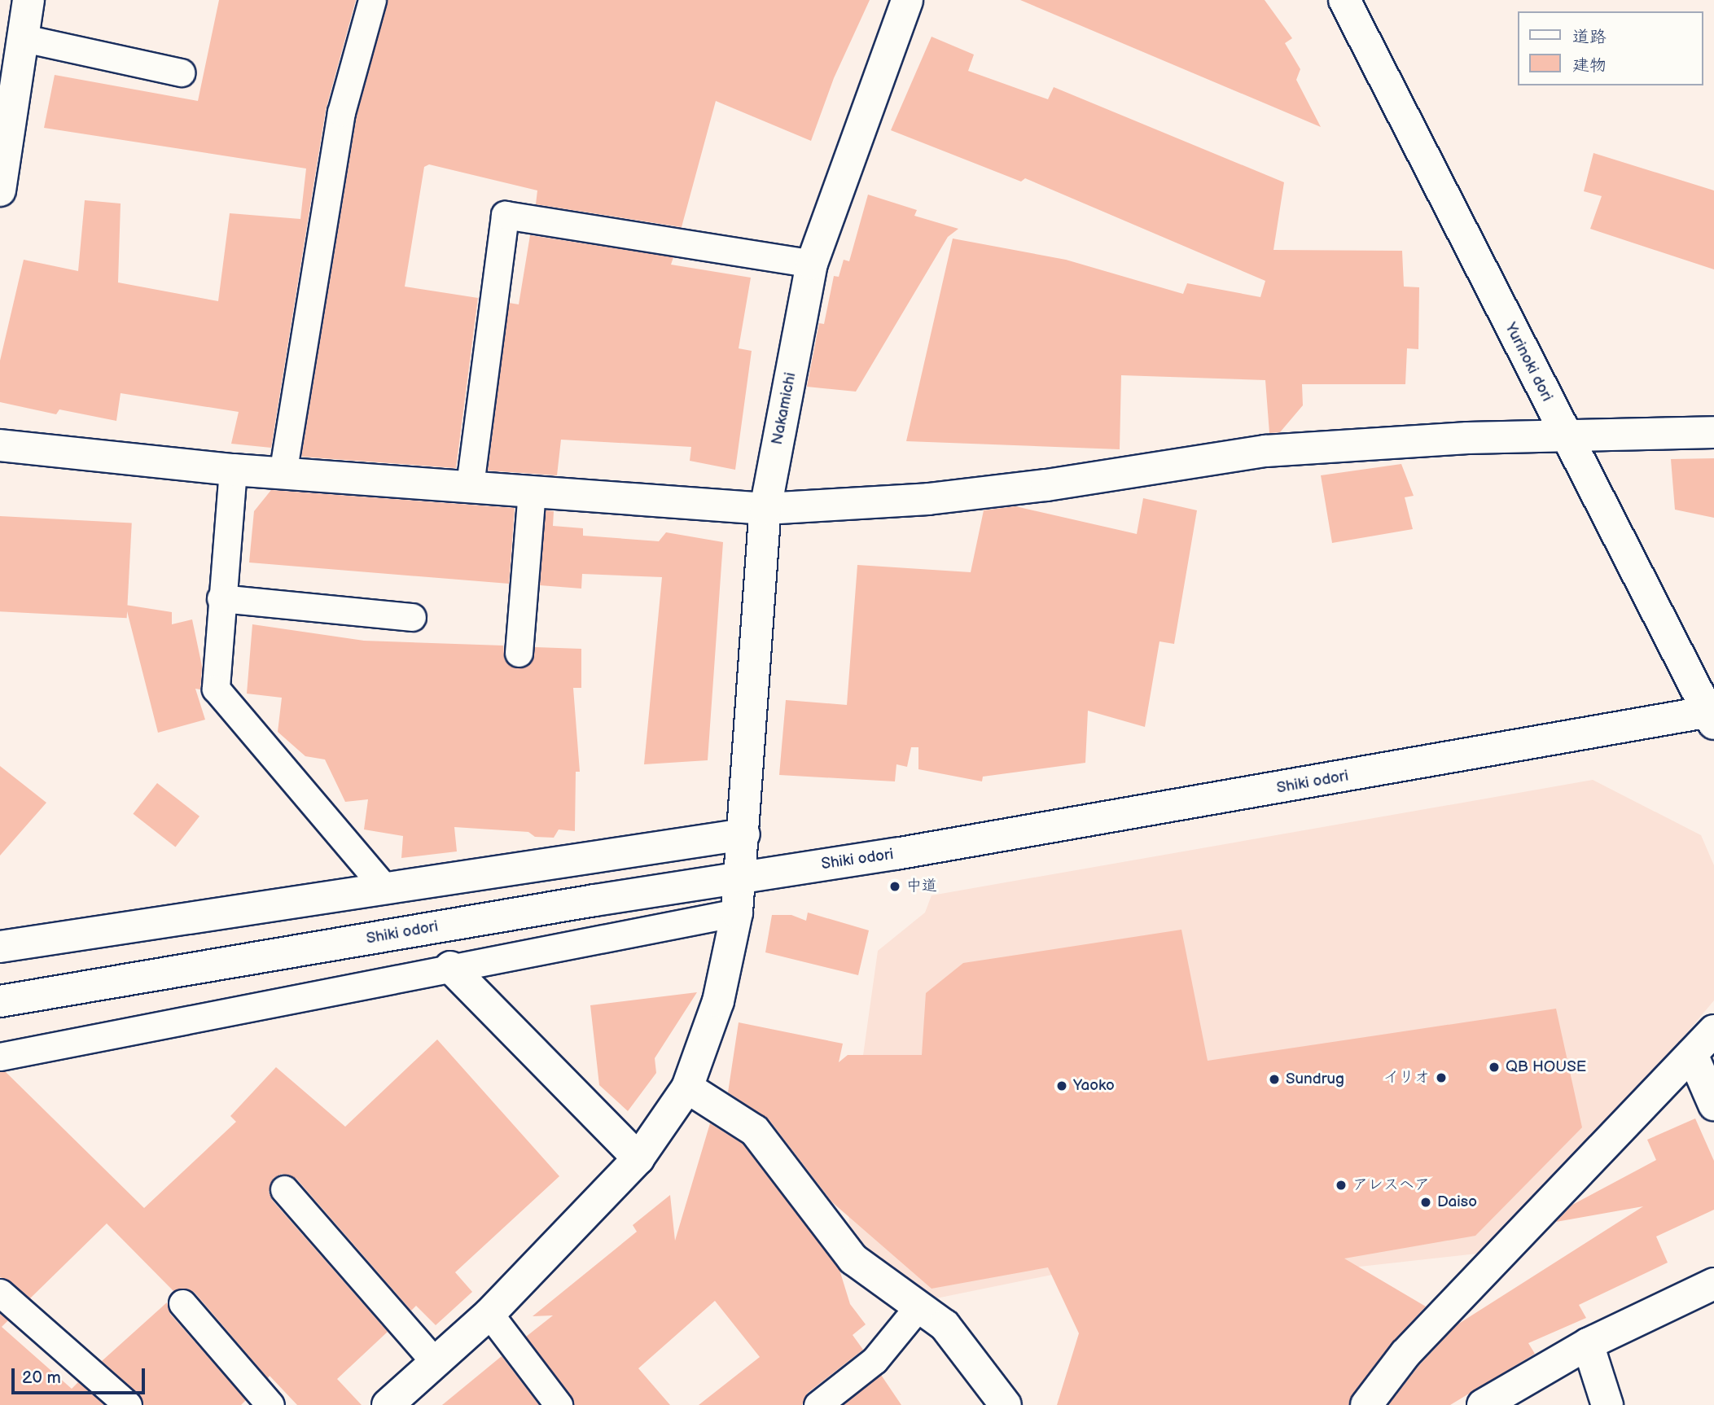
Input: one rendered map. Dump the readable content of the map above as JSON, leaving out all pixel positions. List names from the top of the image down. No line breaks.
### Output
{"streets":{"street":["Yurinoki dori","Nakamichi","Shiki odori"]},"crossings":[["Yurinoki dori","Shiki odori"],["Nakamichi","Shiki odori"]],"places":["中道","QB HOUSE","イリオ","Sundrug","Yaoko","アレスヘア","Daiso"],"legend":["道路","建物"],"scale_bar":"20 m"}
